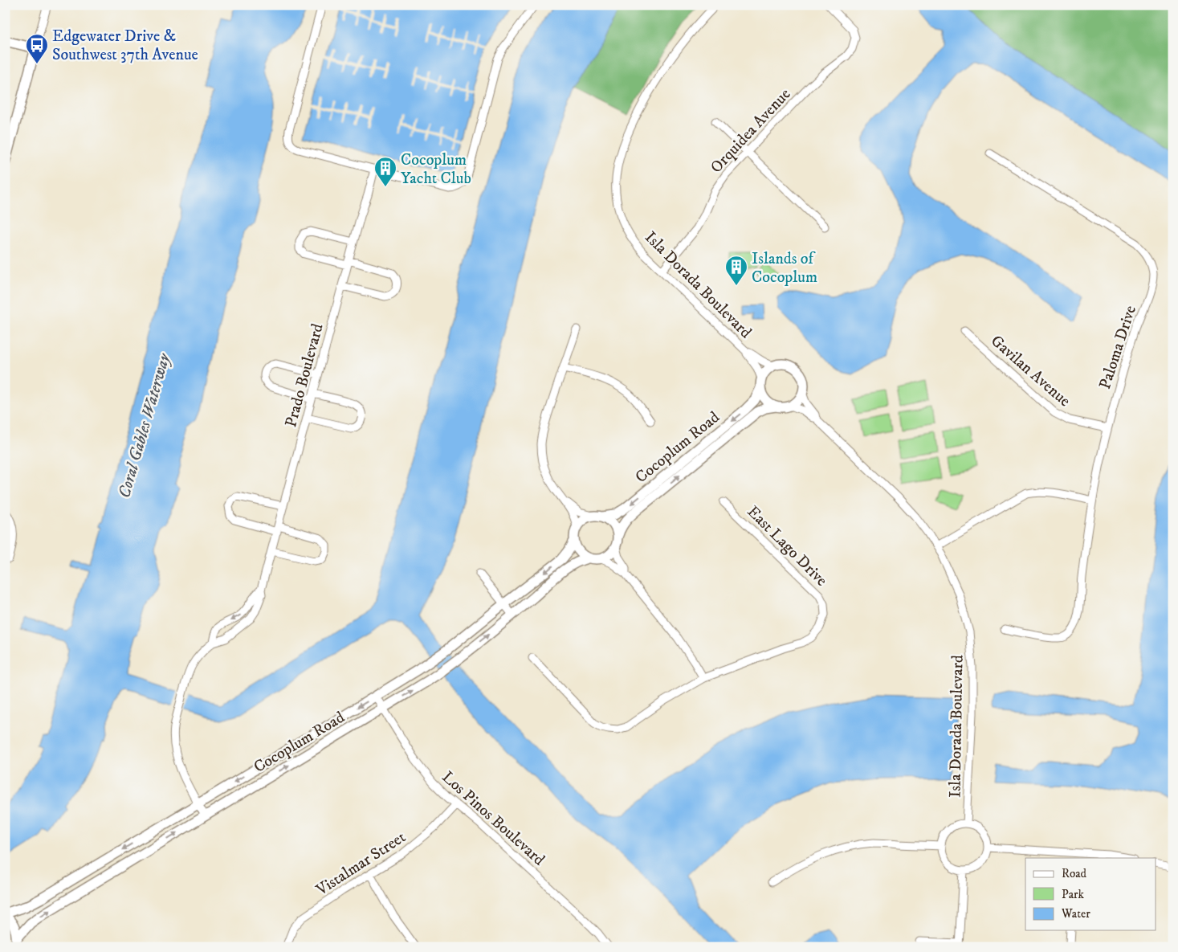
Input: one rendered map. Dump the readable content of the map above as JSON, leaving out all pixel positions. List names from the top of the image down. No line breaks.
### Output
{"streets":{"street":["Orquidea Avenue","Isla Dorada Boulevard","Paloma Drive","Gavilan Avenue","Prado Boulevard","Cocoplum Road","East Lago Drive","Los Pinos Boulevard","Vistalmar Street"]},"crossings":[["Orquidea Avenue","Isla Dorada Boulevard"],["Isla Dorada Boulevard","Cocoplum Road"],["Paloma Drive","Gavilan Avenue"],["Prado Boulevard","Cocoplum Road"],["Cocoplum Road","Los Pinos Boulevard"],["Los Pinos Boulevard","Vistalmar Street"]],"water":["Coral Gables Waterway"],"places":{"bus stop":["Edgewater Drive & Southwest 37th Avenue"],"building":["Cocoplum Yacht Club","Islands of Cocoplum"]},"legend":["Road","Park","Water"]}
